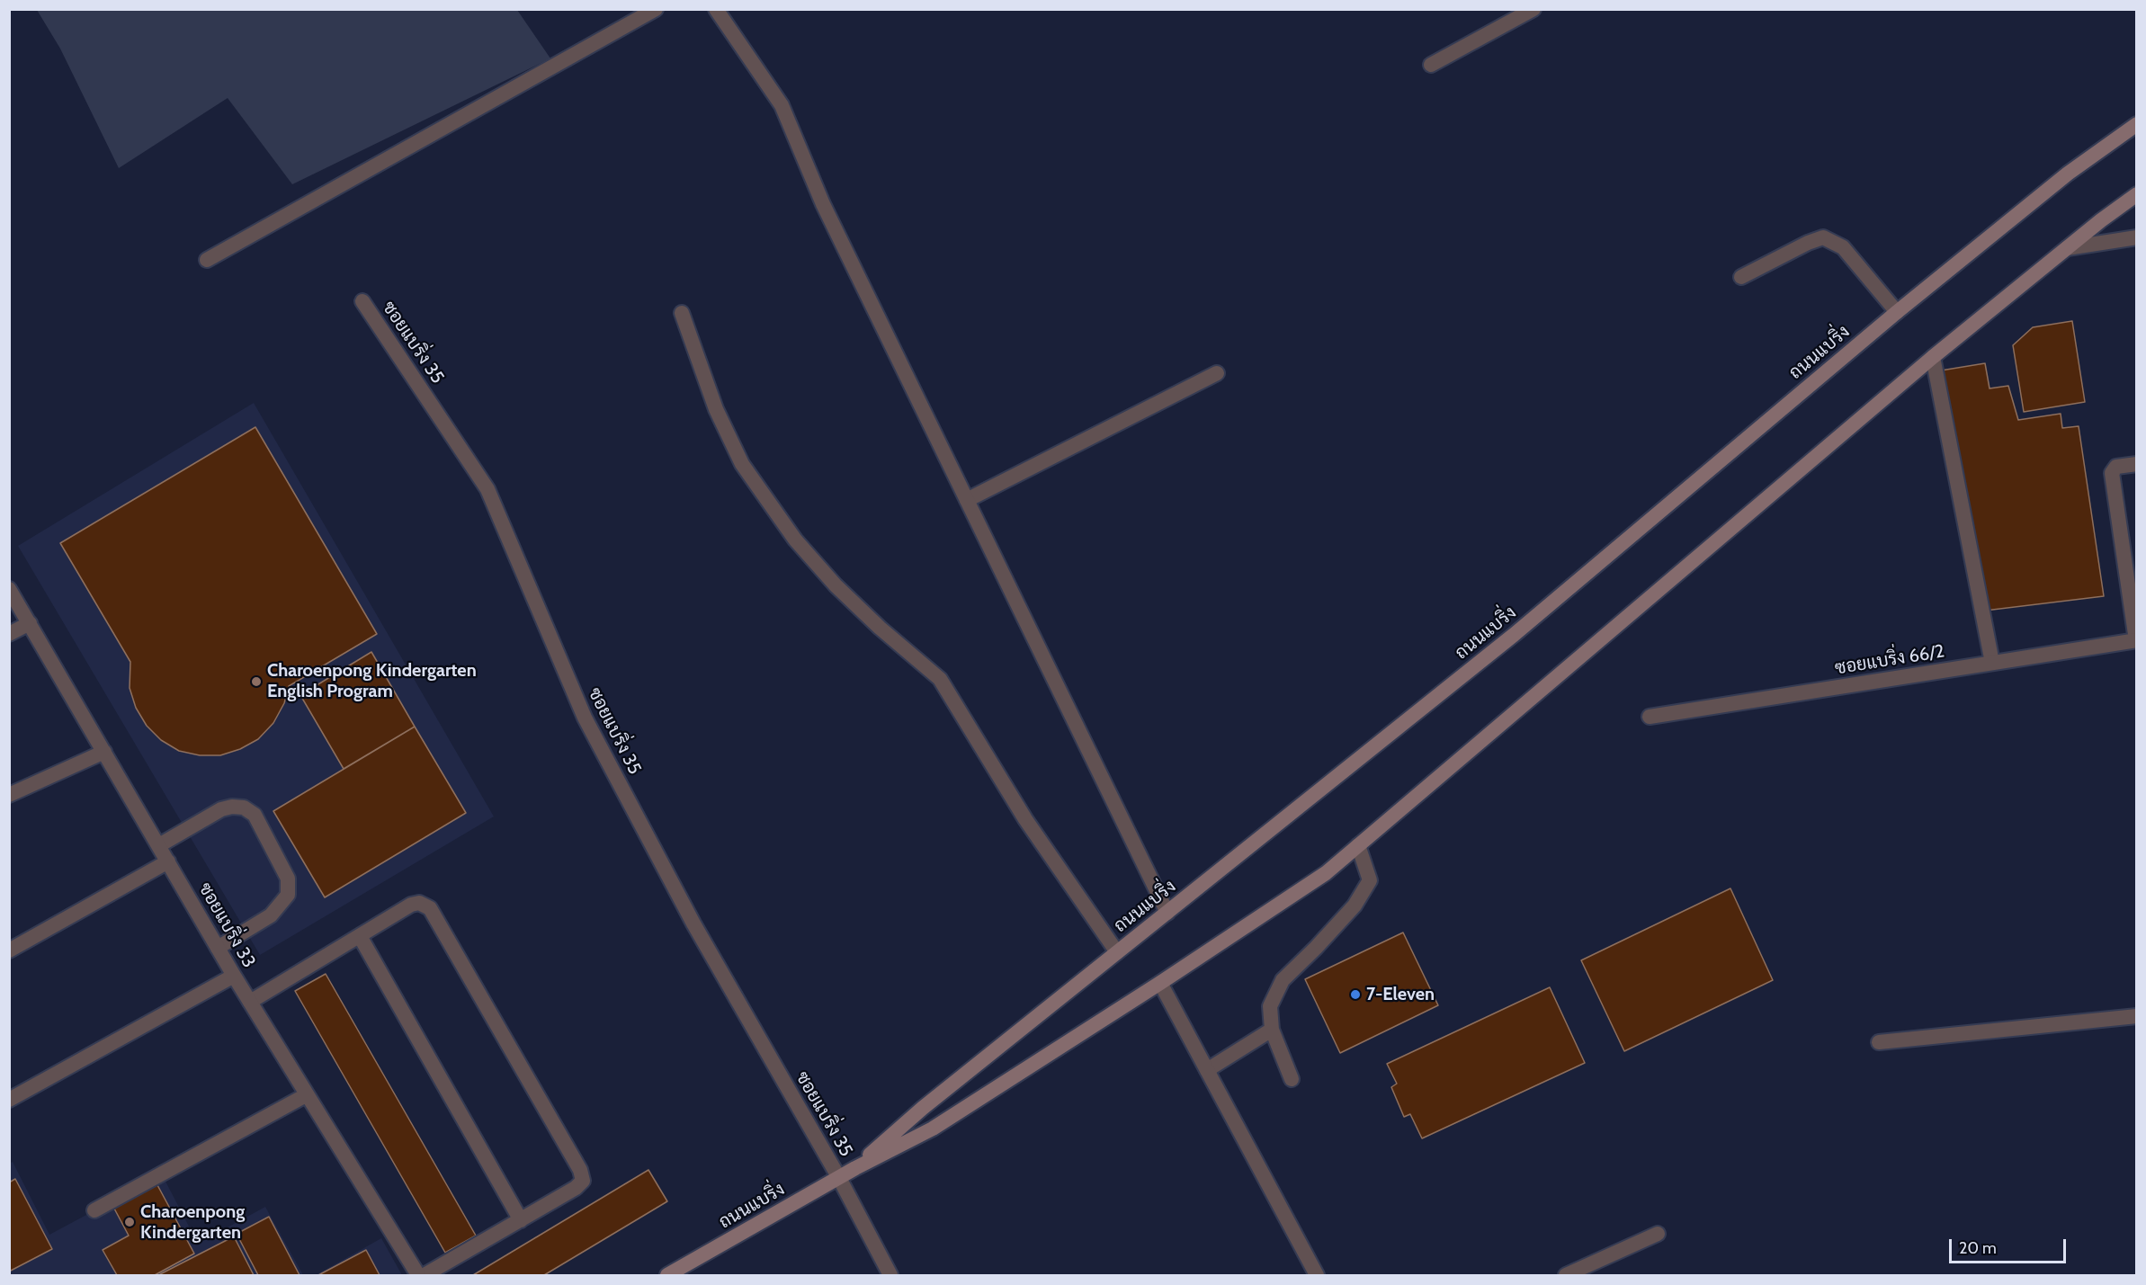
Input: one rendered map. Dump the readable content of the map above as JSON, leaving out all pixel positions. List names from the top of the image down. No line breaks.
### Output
{"streets":{"main road":["ถนนแบริ่ง"],"street":["ซอยแบริ่ง 35","ซอยแบริ่ง 66/2","ซอยแบริ่ง 33"]},"crossings":[["ซอยแบริ่ง 35","ถนนแบริ่ง"]],"places":["Charoenpong Kindergarten English Program","7-Eleven","Charoenpong Kindergarten"],"scale_bar":"20 m"}
